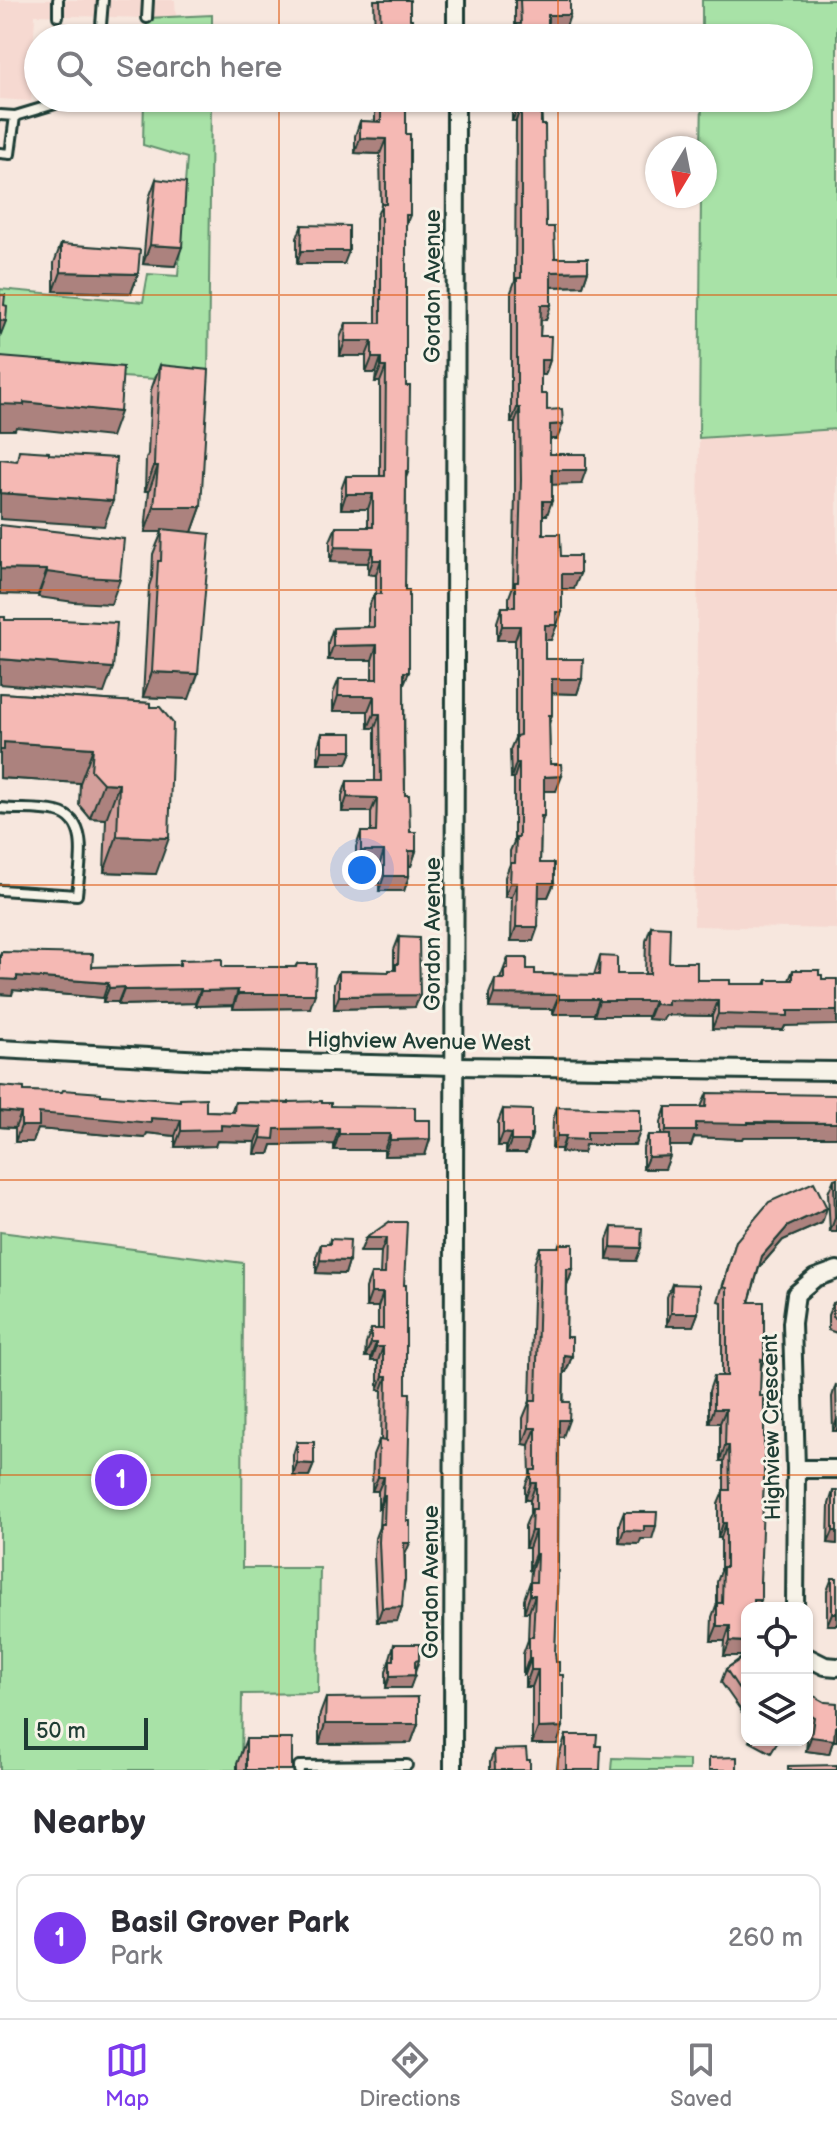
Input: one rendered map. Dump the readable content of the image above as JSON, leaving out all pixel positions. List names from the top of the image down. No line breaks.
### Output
{"streets":{"street":["Gordon Avenue","Highview Avenue West","Highview Crescent"]},"crossings":[["Gordon Avenue","Highview Avenue West"]],"scale_bar":"50 m","north":"bottom","page":{"search":"Search here","pins":"1","scale":"50 m","heading":"Nearby","list":[{"mark":"1","name":"Basil Grover Park","note":"Park","value":"260 m"}],"nav":["Map","Directions","Saved"]}}
